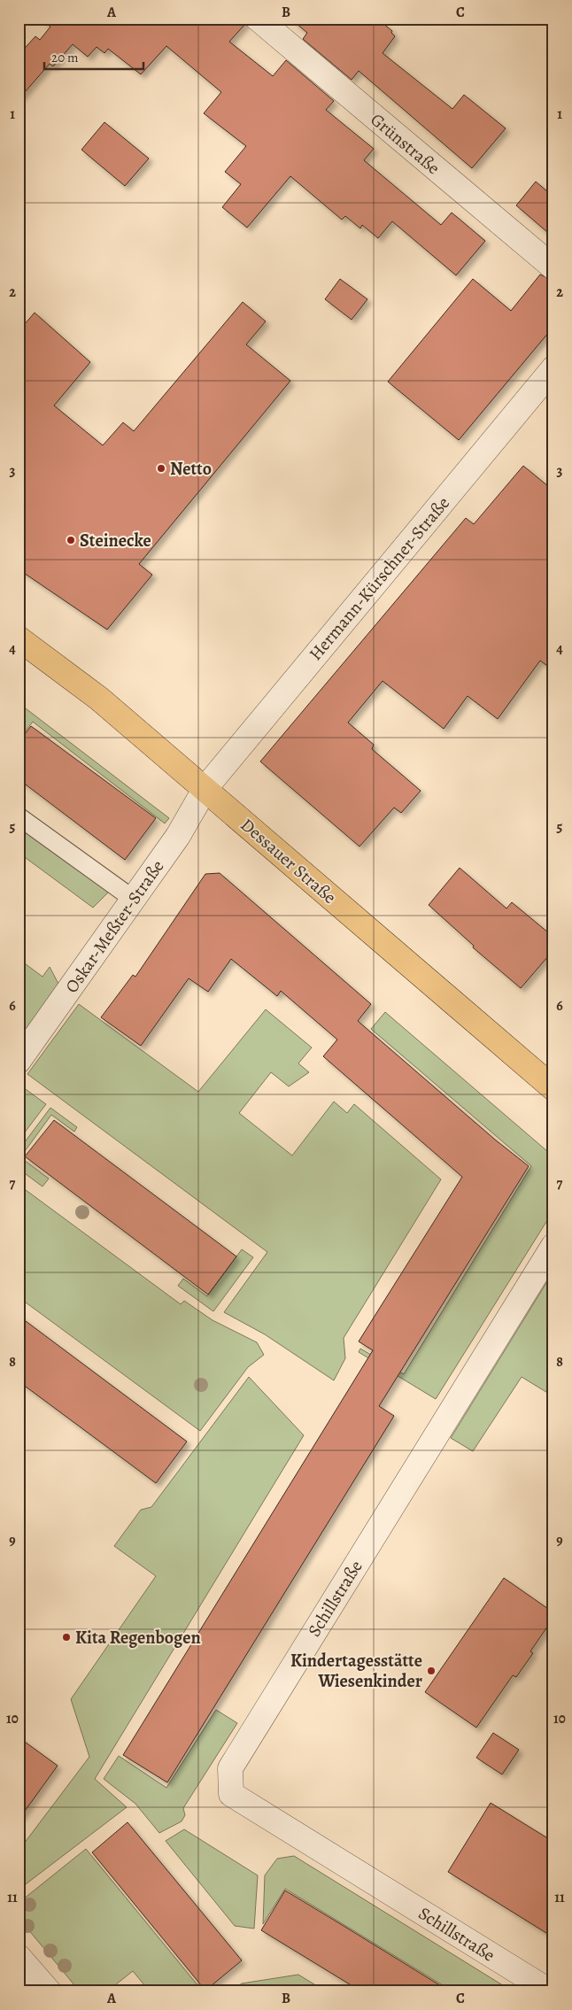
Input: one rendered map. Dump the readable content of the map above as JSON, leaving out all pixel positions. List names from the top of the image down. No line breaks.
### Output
{"streets":{"main road":["Dessauer Straße"],"street":["Grünstraße","Hermann-Kürschner-Straße","Oskar-Meßter-Straße","Schillstraße"]},"crossings":[["Hermann-Kürschner-Straße","Dessauer Straße"],["Hermann-Kürschner-Straße","Oskar-Meßter-Straße"],["Dessauer Straße","Oskar-Meßter-Straße"]],"places":["Netto","Steinecke","Kita Regenbogen","Kindertagesstätte Wiesenkinder"],"scale_bar":"20 m","grid":{"columns":["A","B","C"],"rows":["1","2","3","4","5","6","7","8","9","10","11"]}}
